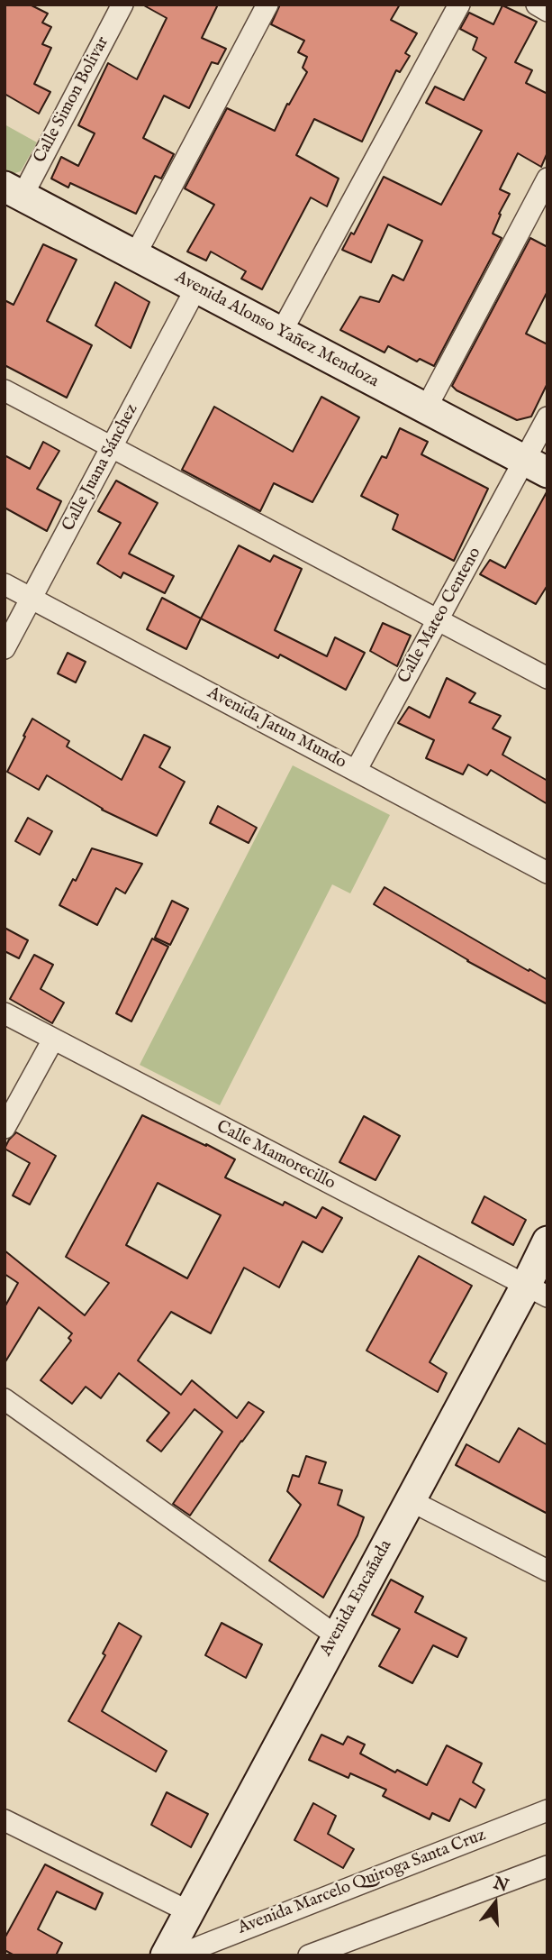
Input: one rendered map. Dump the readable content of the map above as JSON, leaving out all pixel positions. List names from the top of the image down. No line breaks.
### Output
{"streets":{"main road":["Avenida Alonso Yañez Mendoza","Avenida Encañada"],"street":["Calle Simon Bolivar","Calle Juana Sánchez","Calle Mateo Centeno","Avenida Jatun Mundo","Calle Mamorecillo","Avenida Marcelo Quiroga Santa Cruz"]},"crossings":[["Calle Simon Bolivar","Avenida Alonso Yañez Mendoza"],["Avenida Alonso Yañez Mendoza","Calle Juana Sánchez"],["Avenida Alonso Yañez Mendoza","Calle Mateo Centeno"],["Calle Juana Sánchez","Avenida Jatun Mundo"],["Calle Mateo Centeno","Avenida Jatun Mundo"],["Calle Mamorecillo","Avenida Encañada"]],"north":"top"}
